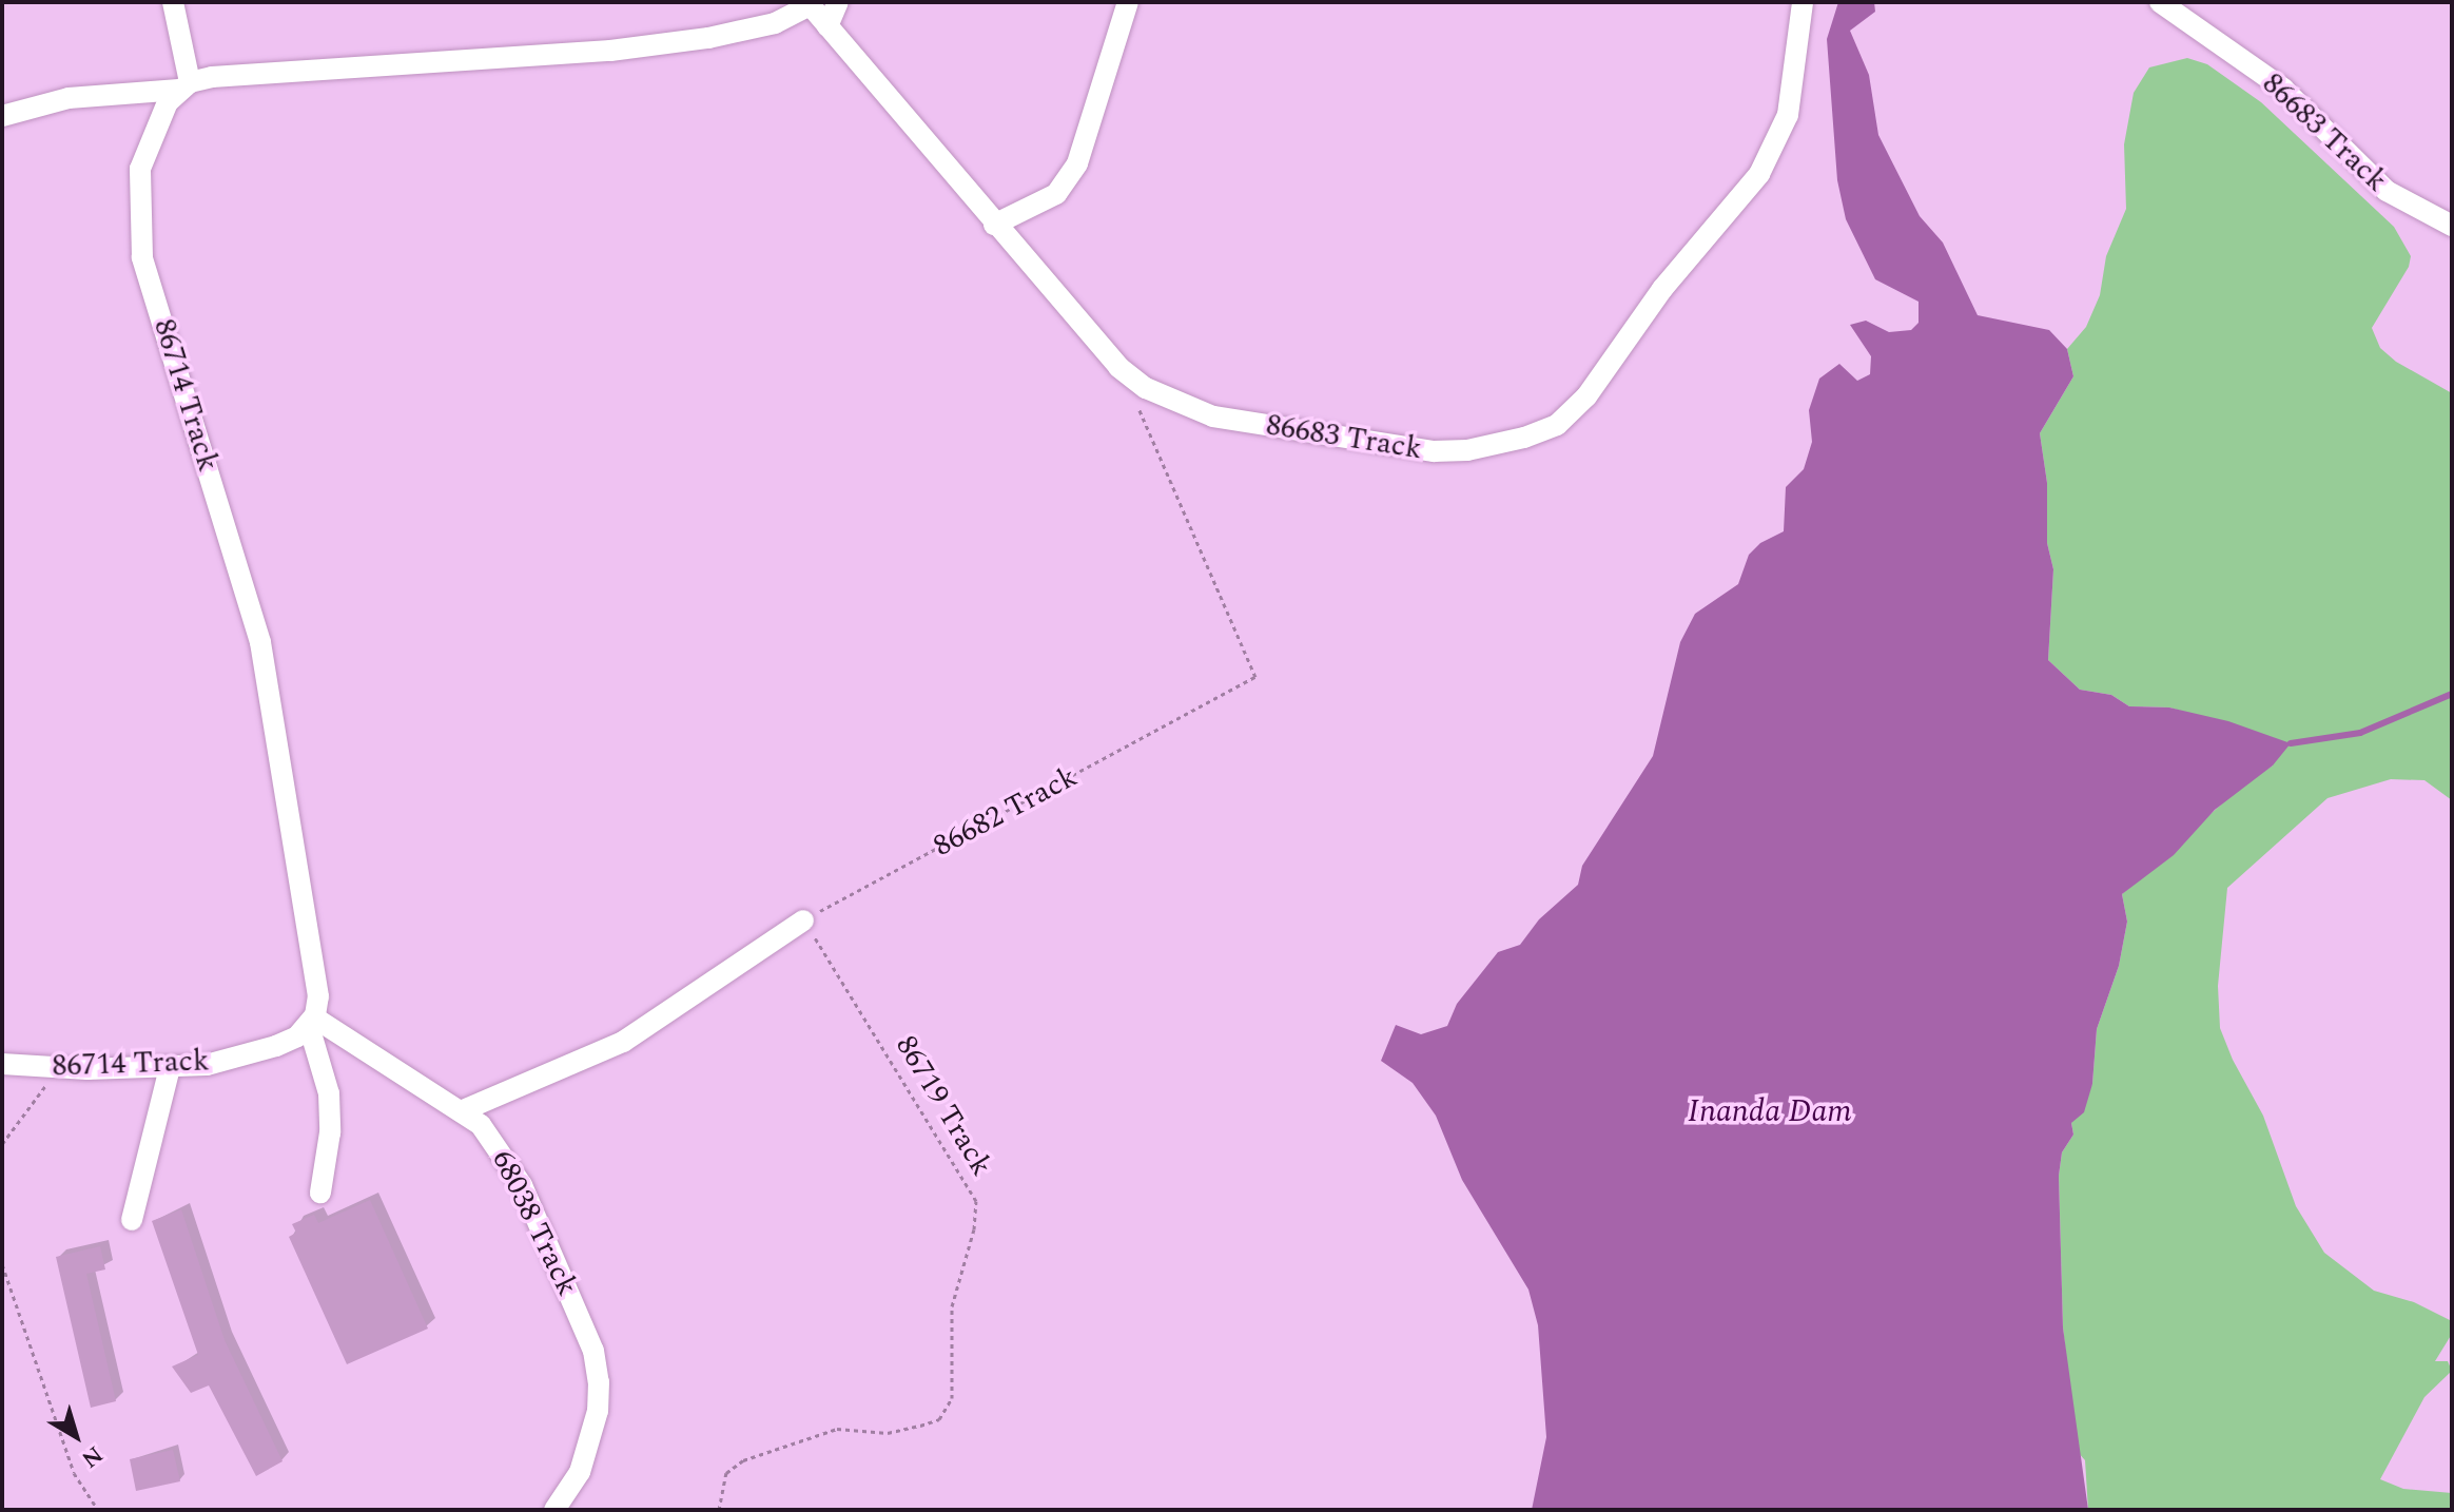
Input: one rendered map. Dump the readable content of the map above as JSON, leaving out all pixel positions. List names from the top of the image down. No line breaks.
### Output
{"streets":{"street":["86683 Track","86714 Track","68038 Track"],"path":["86682 Track","86719 Track"]},"crossings":[["86714 Track","68038 Track"],["86682 Track","86719 Track"]],"water":["Inanda Dam"],"north":"bottom right"}
